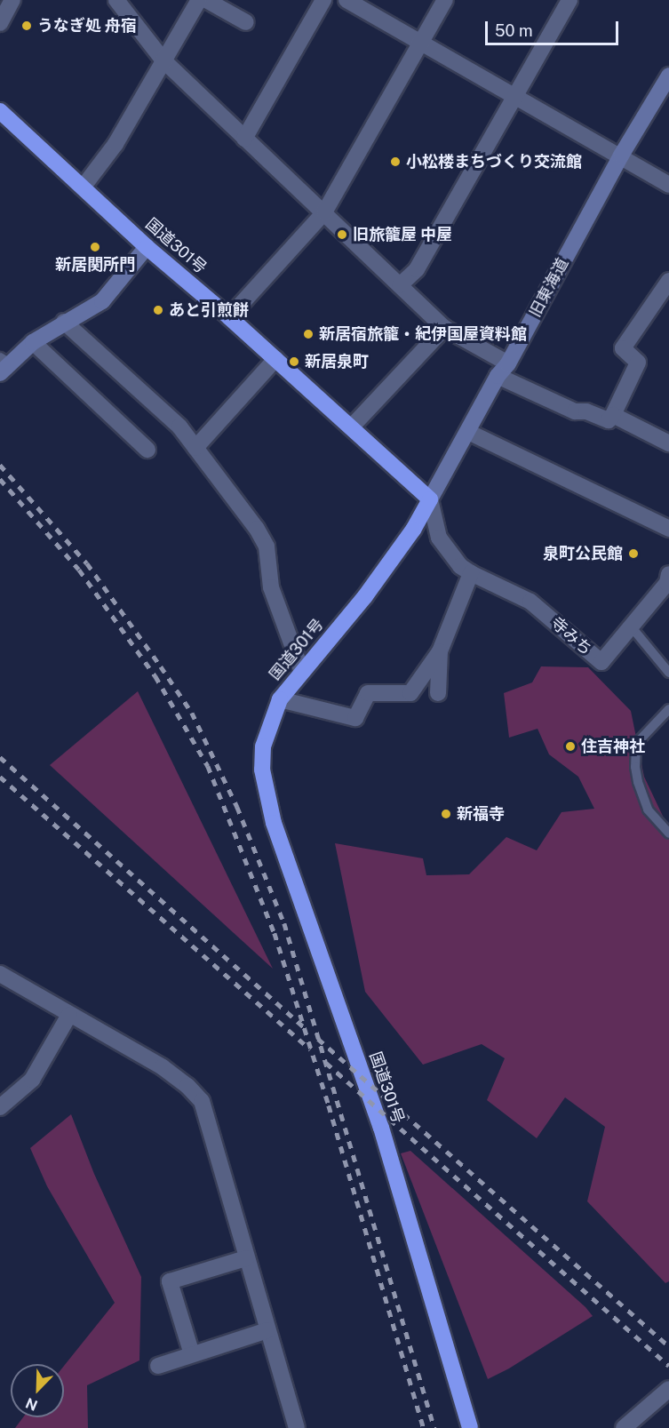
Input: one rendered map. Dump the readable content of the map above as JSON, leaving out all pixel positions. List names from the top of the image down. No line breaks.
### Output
{"streets":{"highway":["国道301号"],"street":["旧東海道","寺みち"]},"crossings":[["国道301号","旧東海道"]],"places":["うなぎ処 舟宿","小松楼まちづくり交流館","旧旅籠屋 中屋","新居関所門","あと引煎餅","新居宿旅籠・紀伊国屋資料館","新居泉町","泉町公民館","住吉神社","新福寺"],"scale_bar":"50 m","north":"bottom left"}
